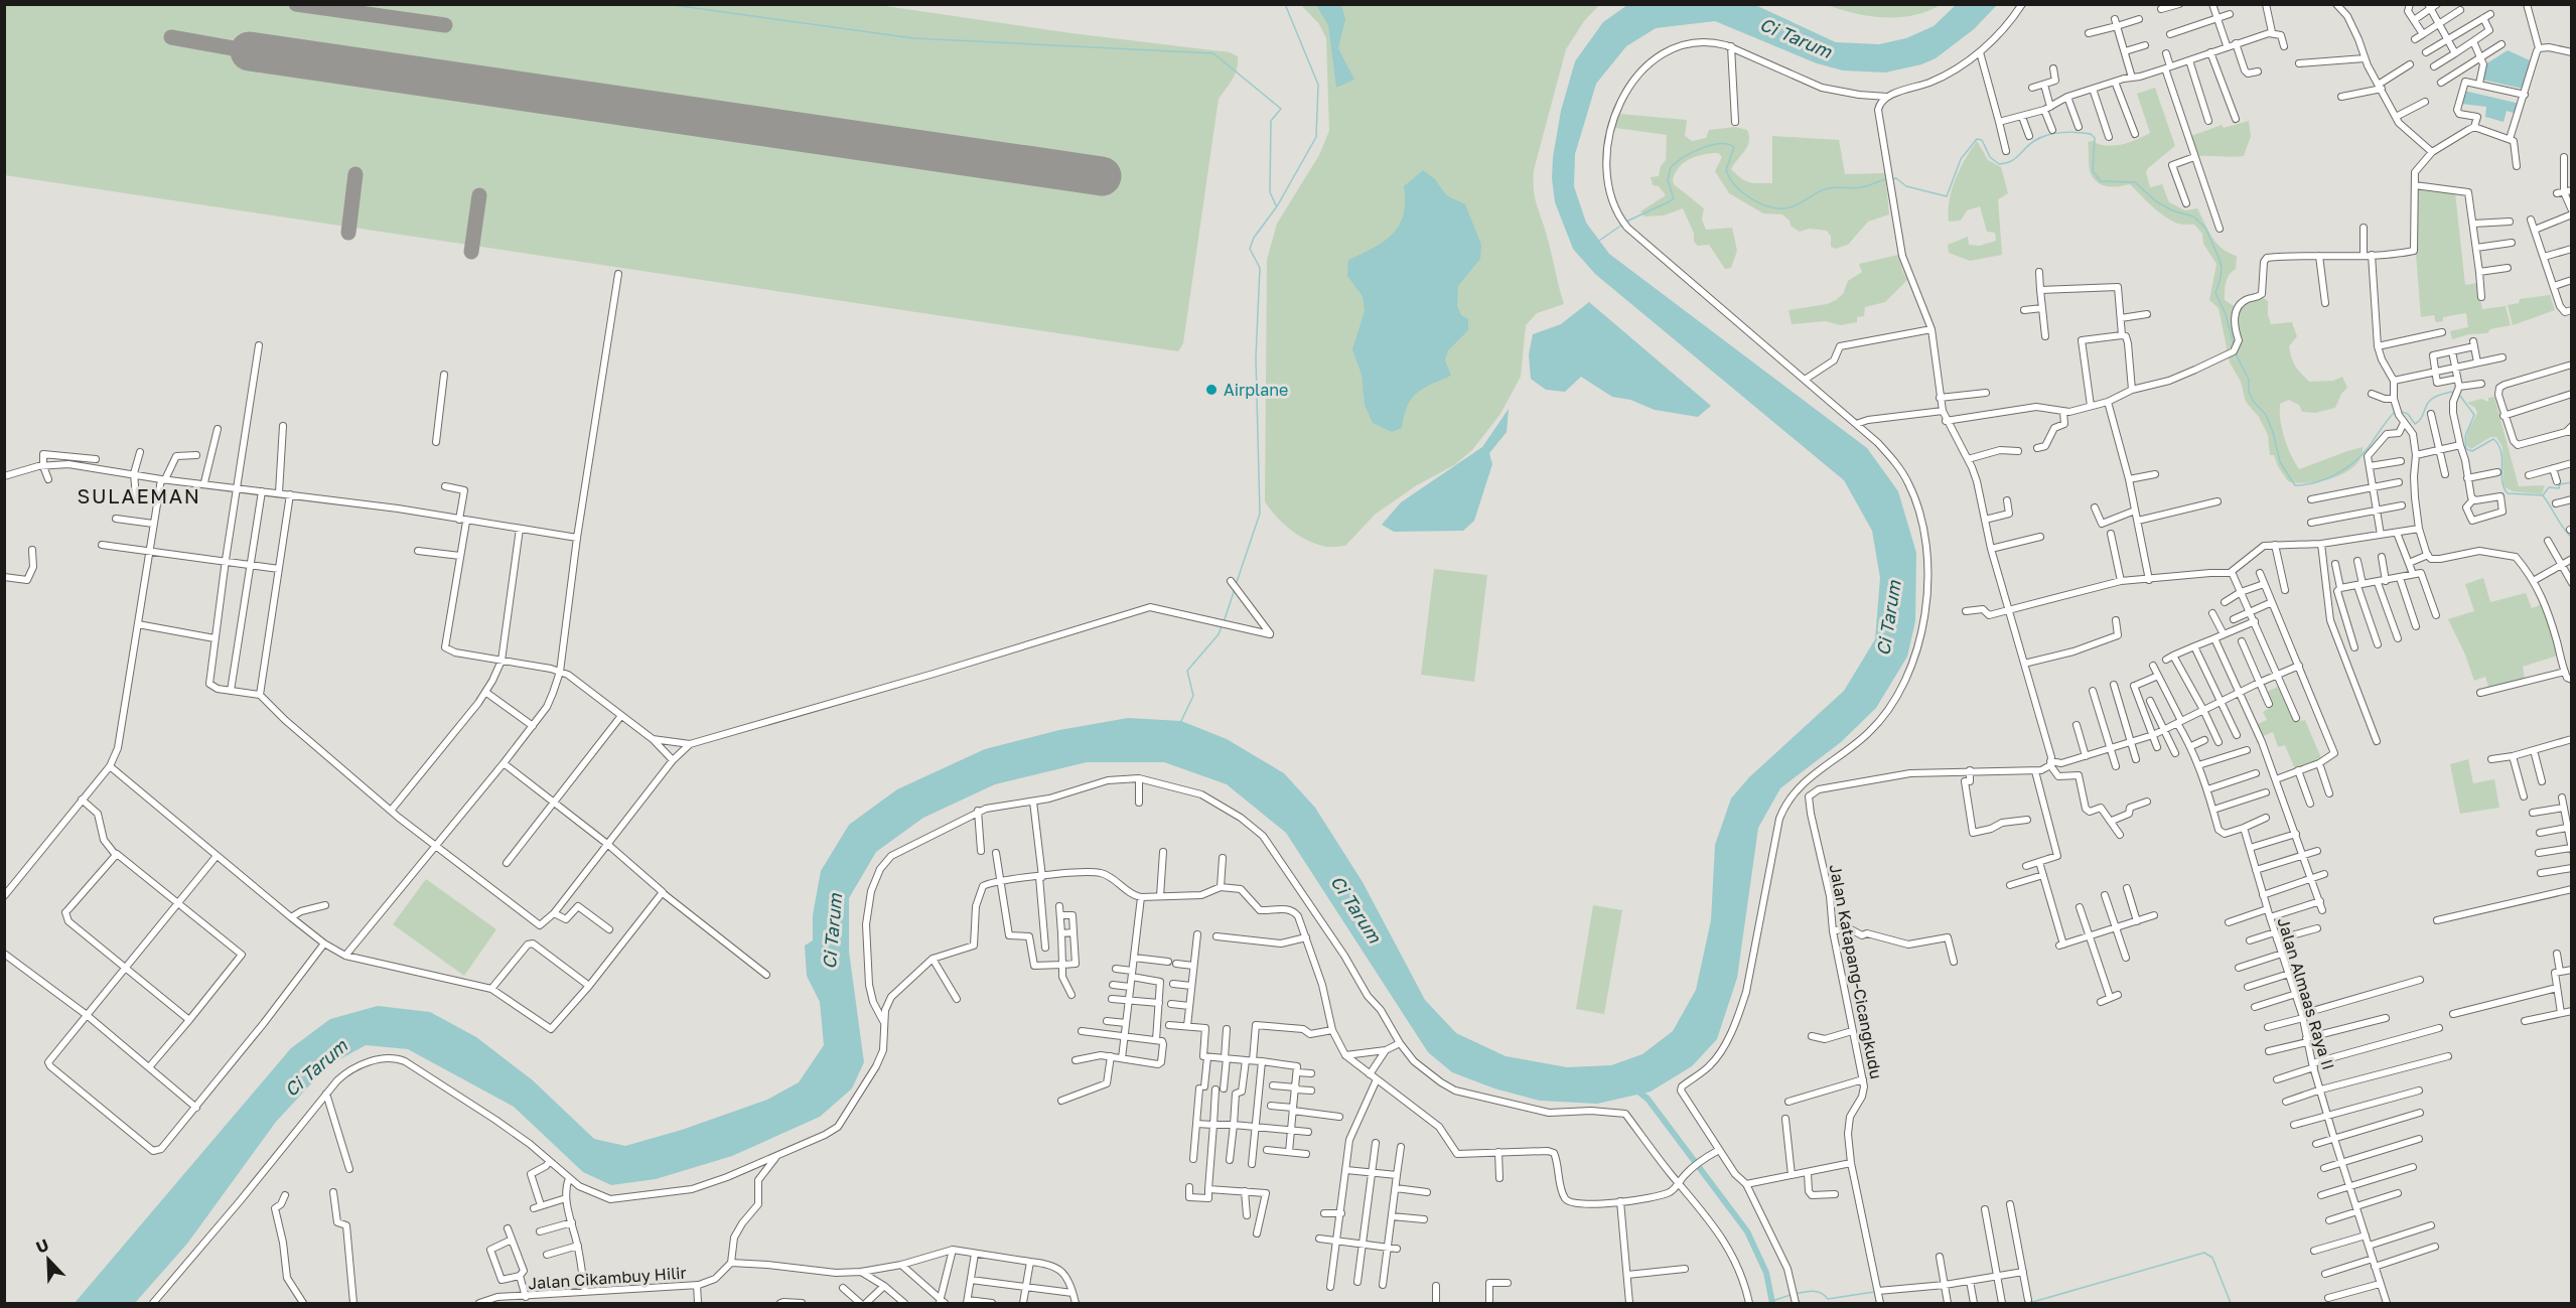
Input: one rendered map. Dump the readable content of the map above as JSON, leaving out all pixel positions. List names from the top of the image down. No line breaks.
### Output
{"streets":{"street":["Jalan Katapang-Cicangkudu","Jalan Almaas Raya II","Jalan Cikambuy Hilir"]},"districts":["SULAEMAN"],"water":["Ci Tarum"],"places":["Airplane"],"north":"top left"}
